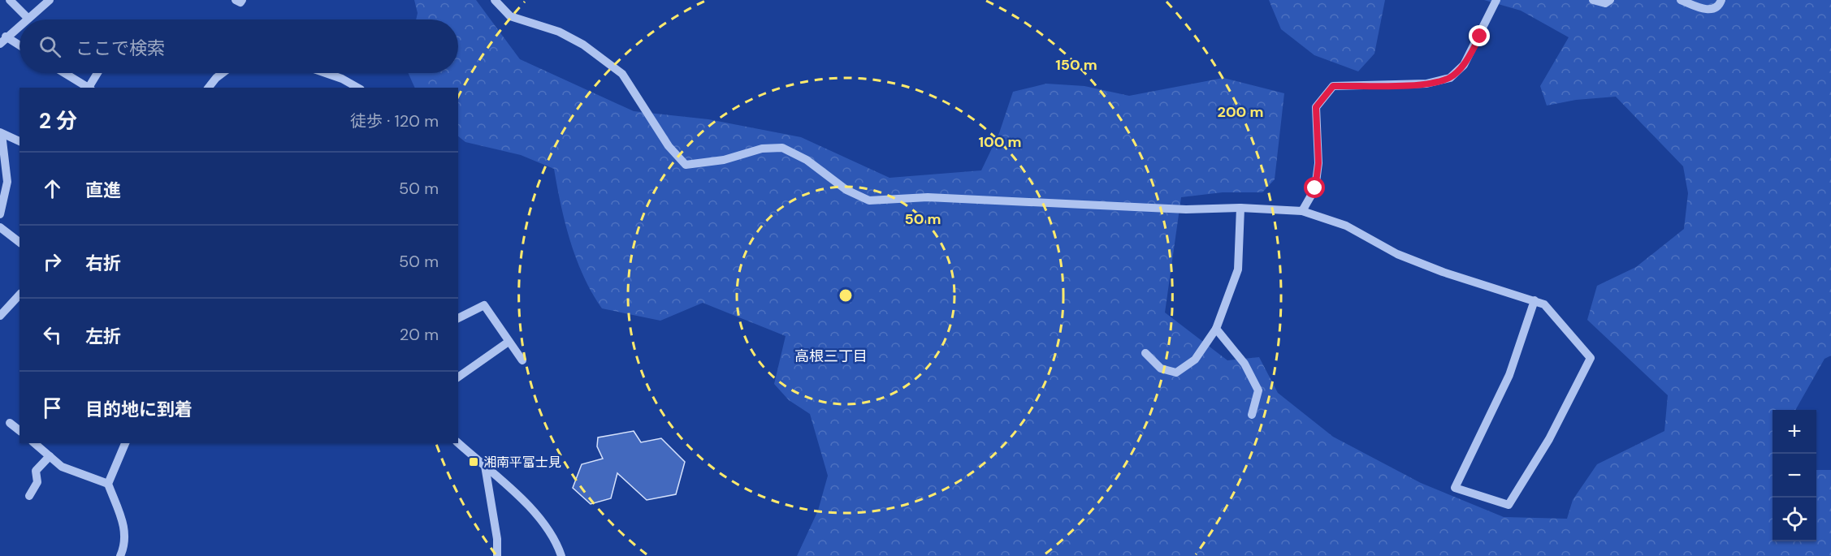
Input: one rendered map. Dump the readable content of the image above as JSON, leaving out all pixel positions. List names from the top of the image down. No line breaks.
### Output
{"districts":["高根三丁目"],"places":{"transit":["湘南平富士見"]},"page":{"search":"ここで検索","heading":["2 分","徒歩 · 120 m"],"list":[["直進","50 m"],["右折","50 m"],["左折","20 m"],"目的地に到着"],"map_buttons":["+","−"]},"rings":["150 m","200 m","100 m","50 m"]}
